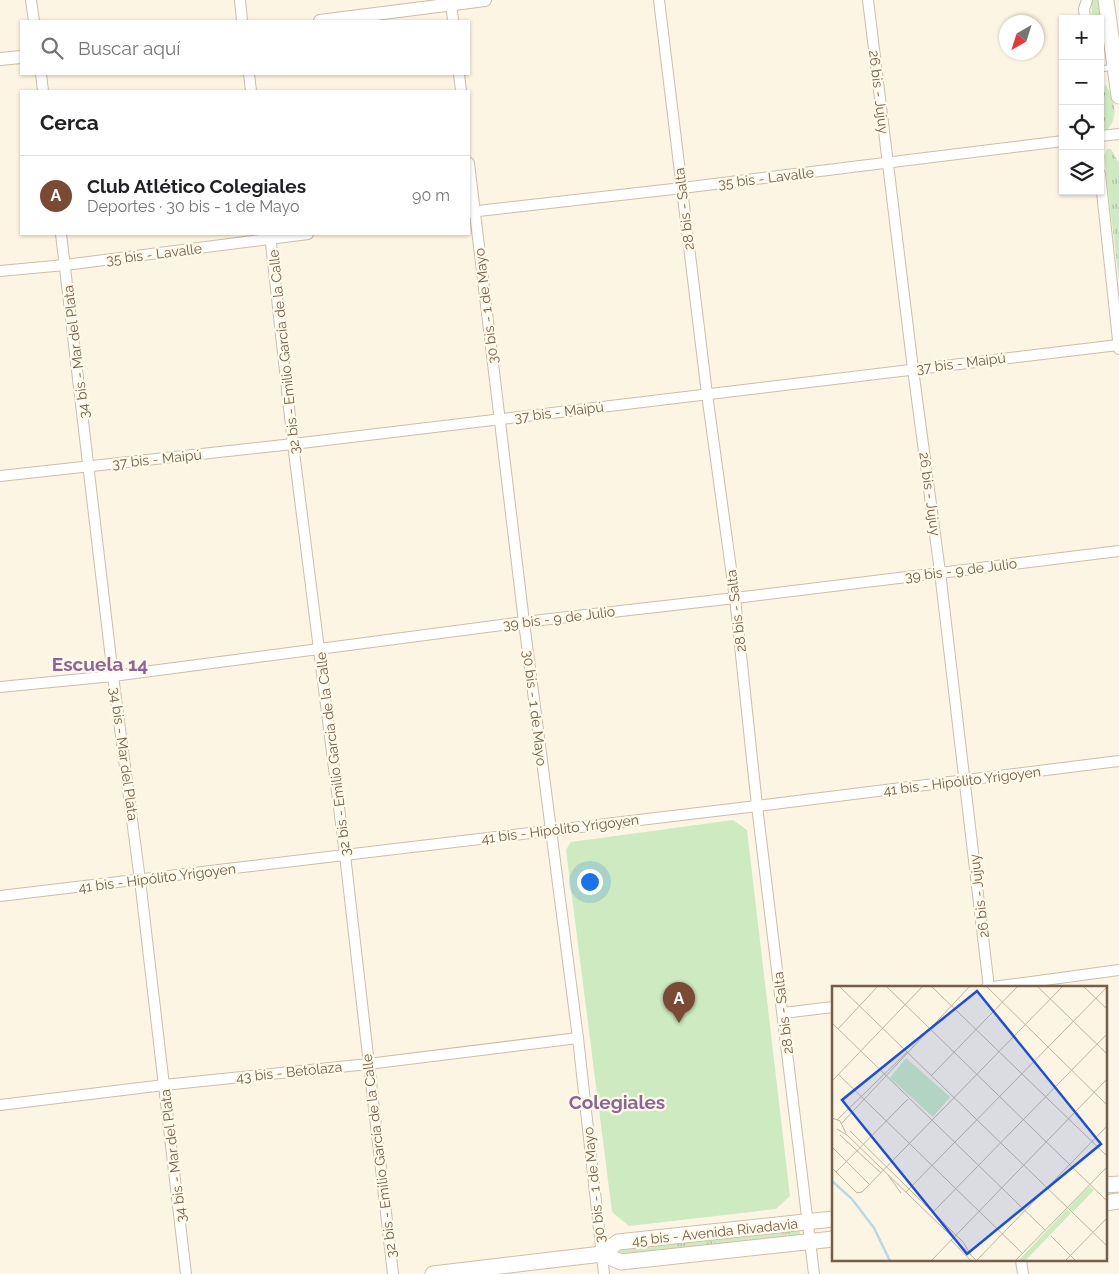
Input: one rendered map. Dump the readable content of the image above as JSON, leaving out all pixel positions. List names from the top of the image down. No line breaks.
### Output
{"streets":{"main road":["45 bis - Avenida Rivadavia"],"street":["26 bis - Jujuy","35 bis - Lavalle","28 bis - Salta","30 bis - 1 de Mayo","34 bis - Mar del Plata","32 bis - Emilio García de la Calle","37 bis - Maipú","39 bis - 9 de Julio","41 bis - Hipólito Yrigoyen","43 bis - Betolaza"]},"crossings":[["26 bis - Jujuy","35 bis - Lavalle"],["26 bis - Jujuy","37 bis - Maipú"],["26 bis - Jujuy","39 bis - 9 de Julio"],["26 bis - Jujuy","41 bis - Hipólito Yrigoyen"],["35 bis - Lavalle","28 bis - Salta"],["35 bis - Lavalle","30 bis - 1 de Mayo"],["35 bis - Lavalle","34 bis - Mar del Plata"],["35 bis - Lavalle","32 bis - Emilio García de la Calle"],["28 bis - Salta","37 bis - Maipú"],["28 bis - Salta","39 bis - 9 de Julio"],["28 bis - Salta","41 bis - Hipólito Yrigoyen"],["28 bis - Salta","45 bis - Avenida Rivadavia"],["30 bis - 1 de Mayo","37 bis - Maipú"],["30 bis - 1 de Mayo","39 bis - 9 de Julio"],["30 bis - 1 de Mayo","41 bis - Hipólito Yrigoyen"],["30 bis - 1 de Mayo","43 bis - Betolaza"],["30 bis - 1 de Mayo","45 bis - Avenida Rivadavia"],["34 bis - Mar del Plata","37 bis - Maipú"],["34 bis - Mar del Plata","39 bis - 9 de Julio"],["34 bis - Mar del Plata","41 bis - Hipólito Yrigoyen"],["34 bis - Mar del Plata","43 bis - Betolaza"],["32 bis - Emilio García de la Calle","37 bis - Maipú"],["32 bis - Emilio García de la Calle","39 bis - 9 de Julio"],["32 bis - Emilio García de la Calle","41 bis - Hipólito Yrigoyen"],["32 bis - Emilio García de la Calle","43 bis - Betolaza"]],"districts":["Escuela 14","Colegiales"],"north":"bottom left","page":{"map_buttons":["+","−"],"search":"Buscar aquí","heading":"Cerca","list":[{"mark":"A","name":"Club Atlético Colegiales","note":"Deportes · 30 bis - 1 de Mayo","value":"90 m"}],"pins":"A"}}
